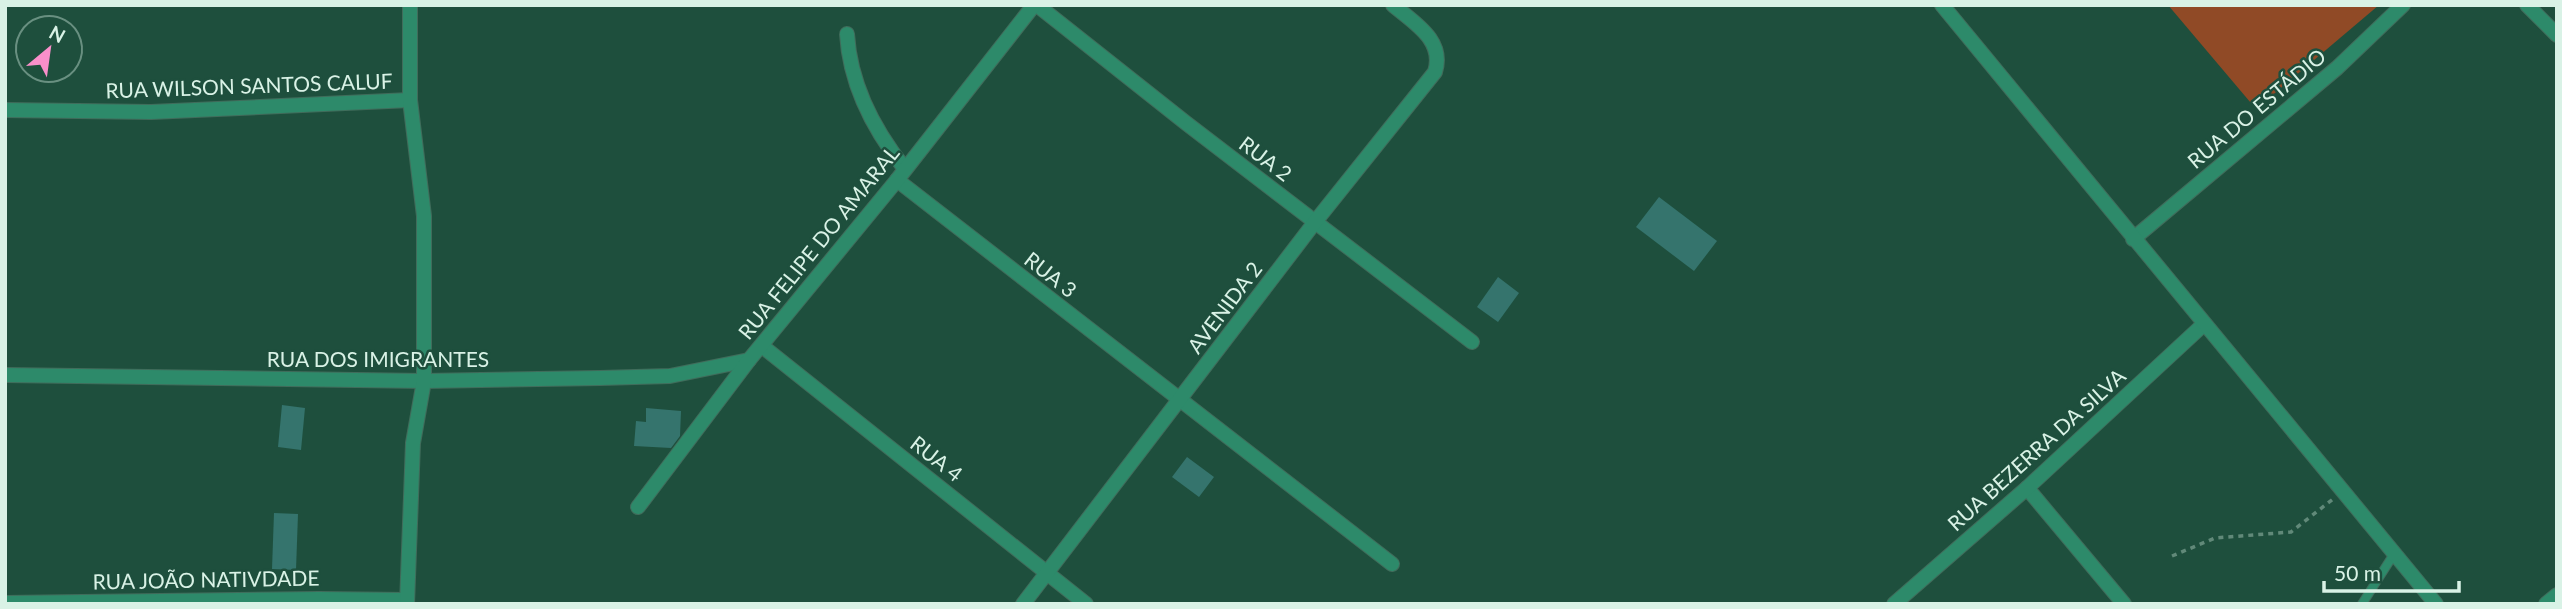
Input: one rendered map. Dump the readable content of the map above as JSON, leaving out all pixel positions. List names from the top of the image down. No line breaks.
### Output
{"streets":{"street":["RUA WILSON SANTOS CALUF","RUA DO ESTÁDIO","RUA 2","RUA FELIPE DO AMARAL","RUA 3","AVENIDA 2","RUA DOS IMIGRANTES","RUA BEZERRA DA SILVA","RUA 4","RUA JOÃO NATIVDADE"]},"crossings":[["RUA 2","RUA FELIPE DO AMARAL"],["RUA 2","AVENIDA 2"],["RUA FELIPE DO AMARAL","RUA 3"],["RUA FELIPE DO AMARAL","RUA DOS IMIGRANTES"],["RUA FELIPE DO AMARAL","RUA 4"],["RUA 3","AVENIDA 2"],["AVENIDA 2","RUA 4"]],"scale_bar":"50 m","north":"top right"}
